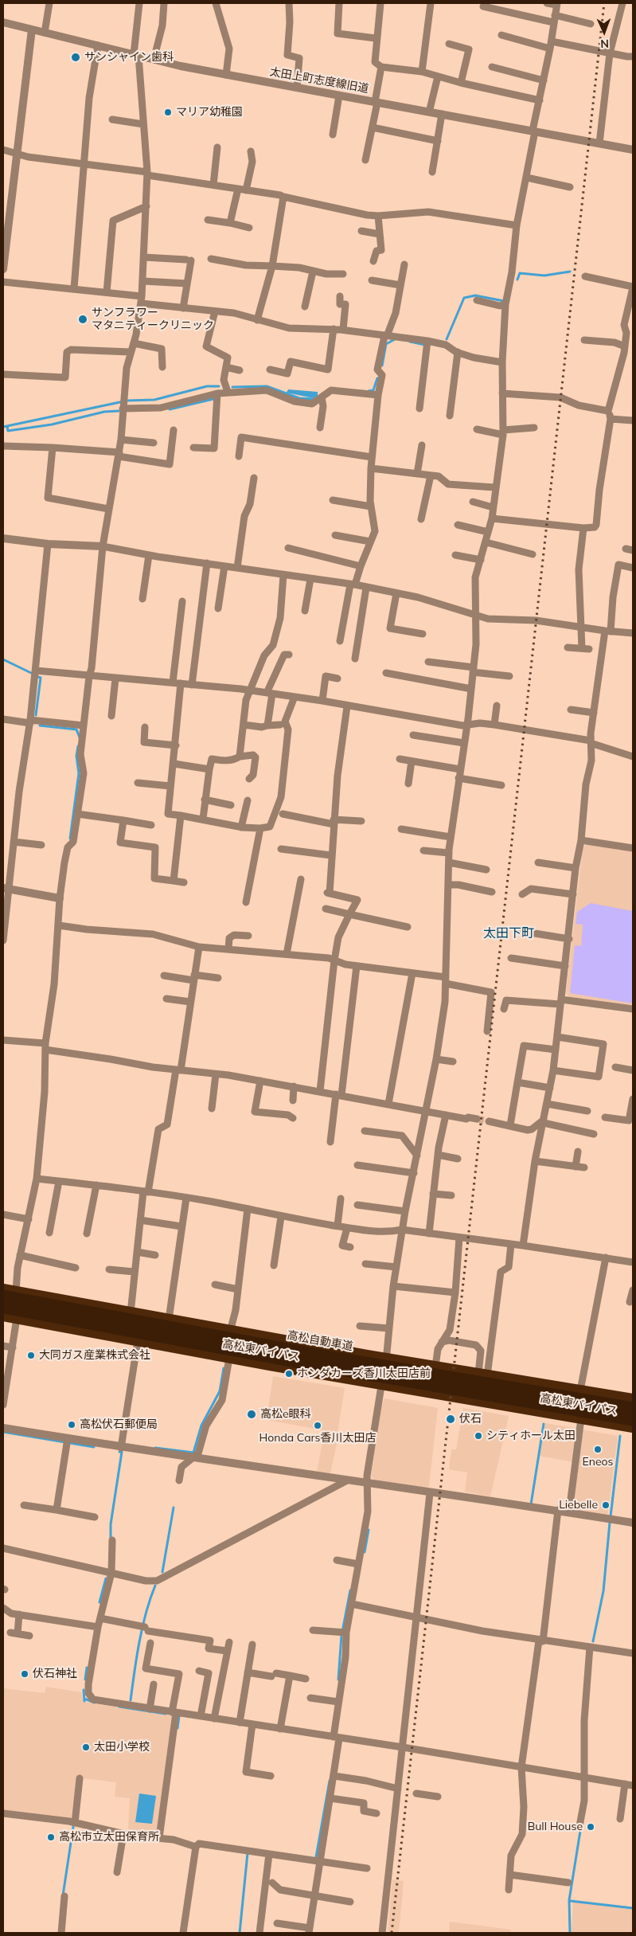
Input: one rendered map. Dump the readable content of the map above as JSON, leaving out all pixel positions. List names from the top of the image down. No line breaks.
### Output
{"streets":{"highway":["高松自動車道","高松東バイパス"],"street":["太田上町志度線旧道"]},"districts":["太田下町"],"places":["サンシャイン歯科","マリア幼稚園","サンフラワー マタニティークリニック","大同ガス産業株式会社","ホンダカーズ香川太田店前","高松e眼科","伏石","高松伏石郵便局","Honda Cars香川太田店","シティホール太田","Eneos","Liebelle","伏石神社","太田小学校","Bull House","高松市立太田保育所"],"north":"bottom"}
